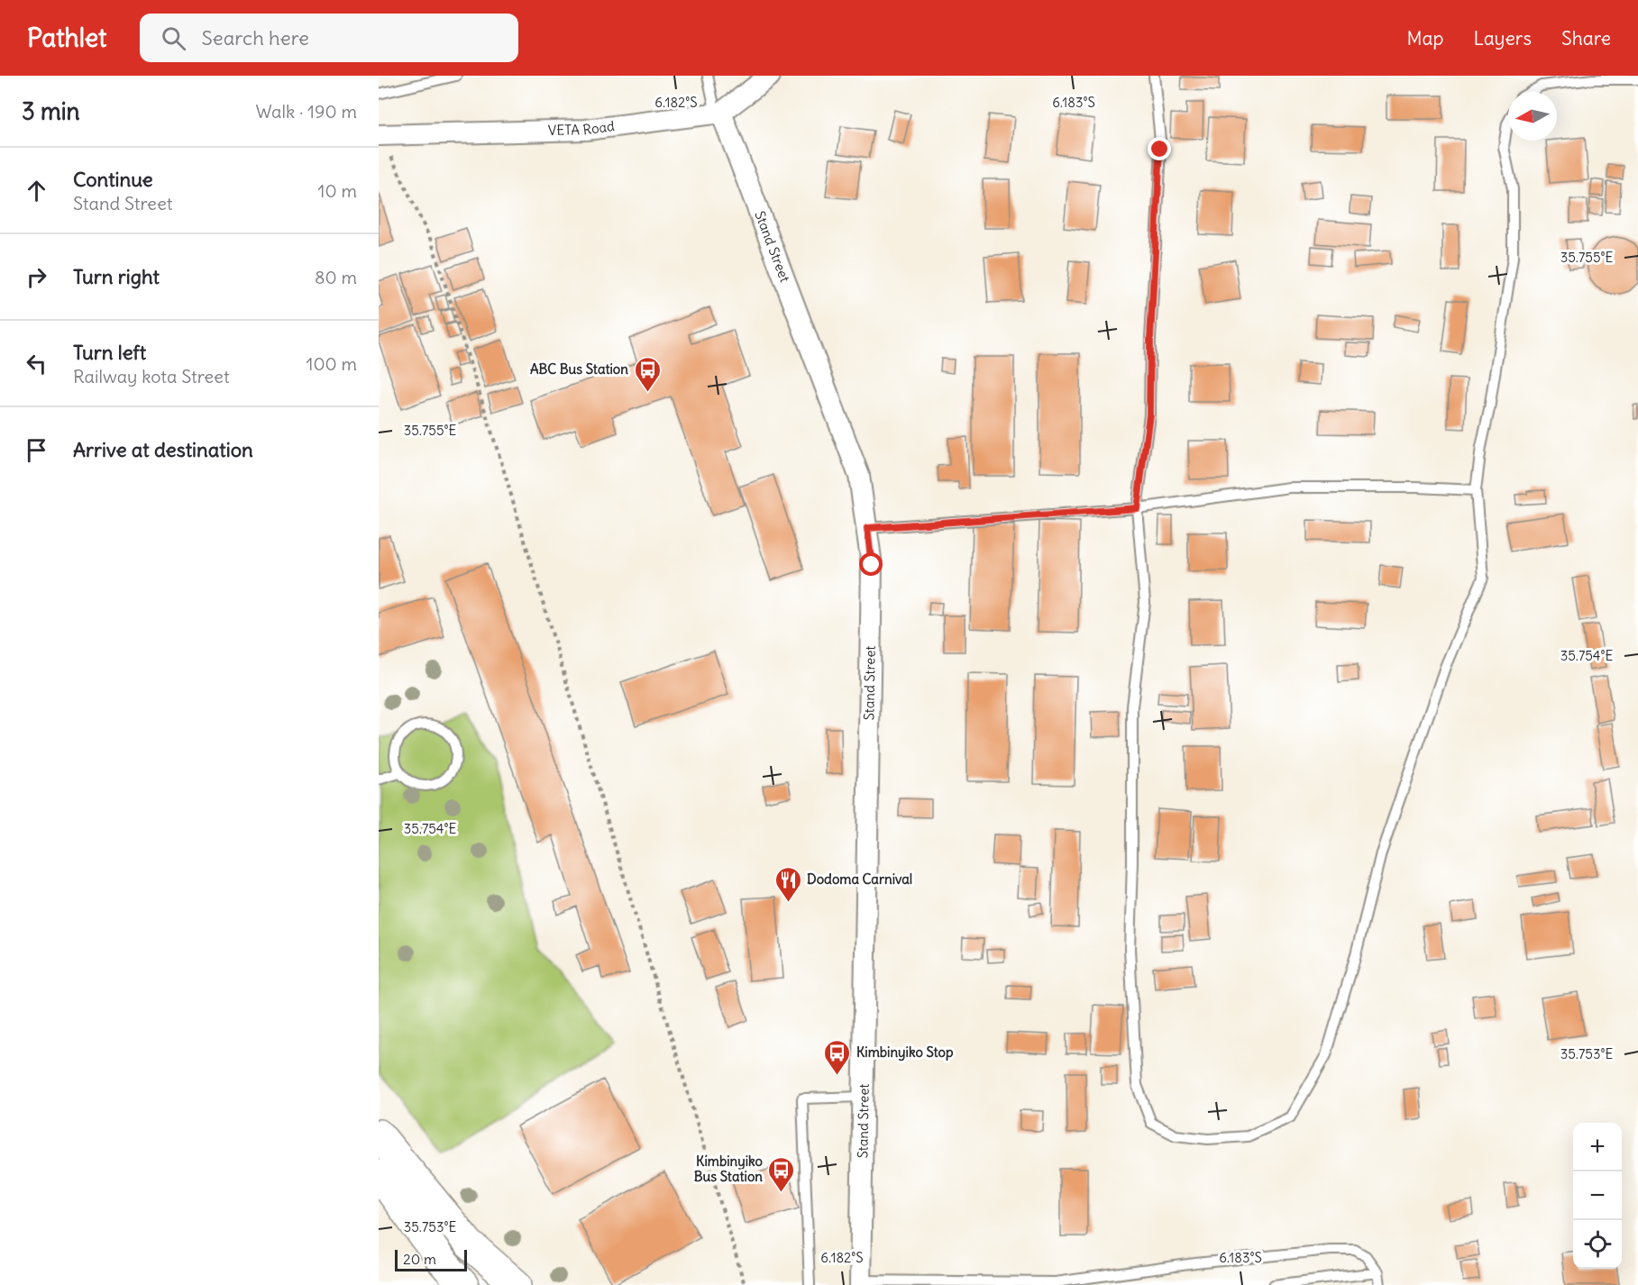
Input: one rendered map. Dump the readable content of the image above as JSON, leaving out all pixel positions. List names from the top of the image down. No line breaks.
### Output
{"streets":{"street":["VETA Road","Stand Street"]},"crossings":[["VETA Road","Stand Street"]],"places":{"bus stop":["ABC Bus Station","Kimbinyiko Stop","Kimbinyiko Bus Station"],"restaurant":["Dodoma Carnival"]},"scale_bar":"20 m","north":"left","page":{"header":"Pathlet","search":"Search here","nav":["Map","Layers","Share"],"heading":["3 min","Walk · 190 m"],"list":[["Continue","Stand Street","10 m"],["Turn right","80 m"],["Turn left","Railway kota Street","100 m"],"Arrive at destination"],"map_buttons":["+","−"],"scale":"20 m"},"coordinates":["6.182°S","6.183°S","35.755°E","35.754°E","35.753°E"]}
